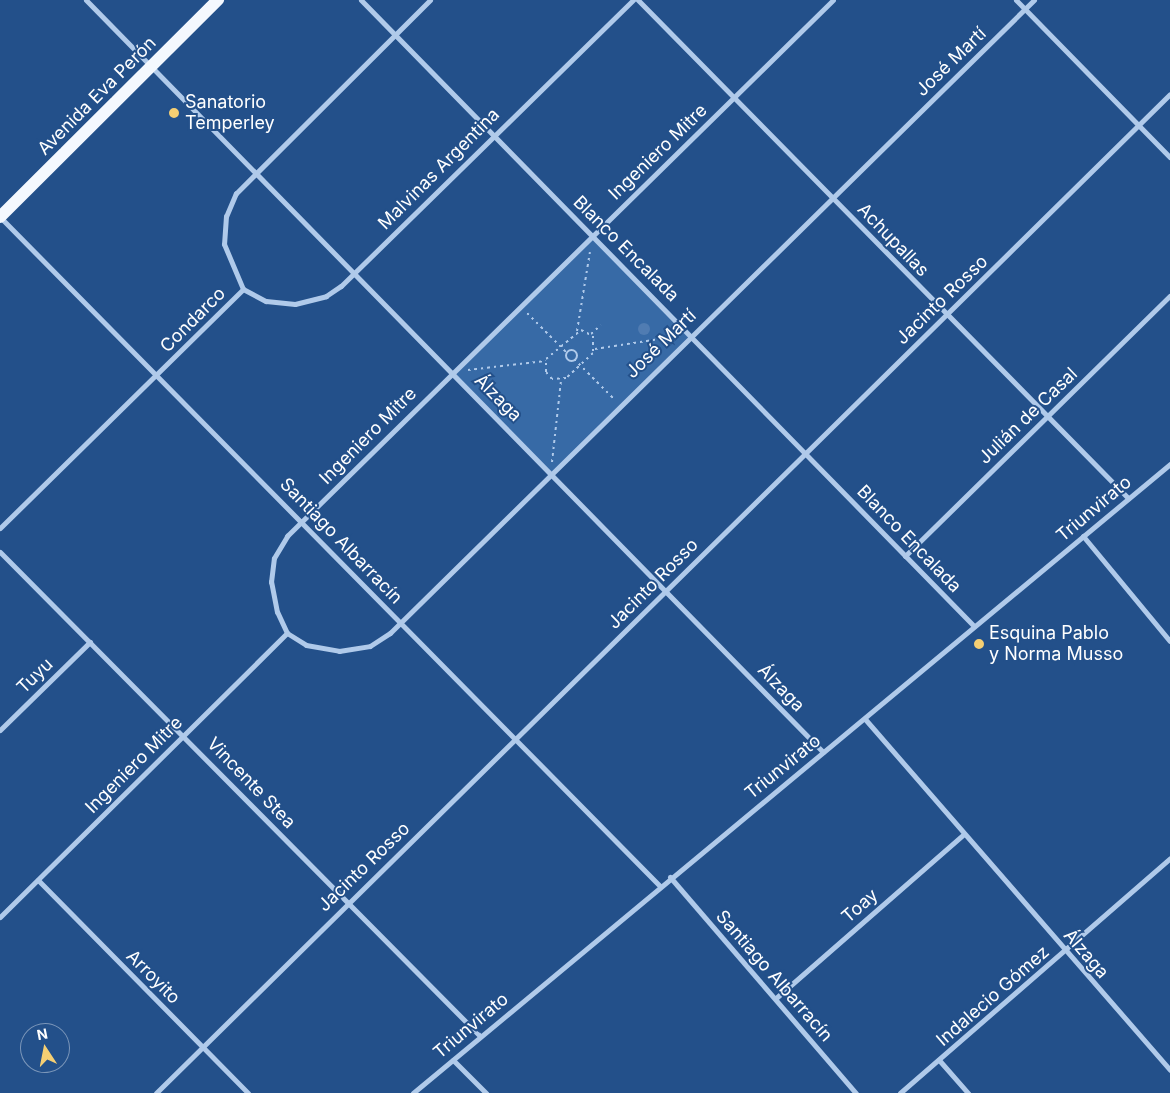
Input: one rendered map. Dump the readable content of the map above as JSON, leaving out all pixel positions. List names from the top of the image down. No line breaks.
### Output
{"streets":{"main road":["Avenida Eva Perón"],"street":["José Martí","Ingeniero Mitre","Malvinas Argentina","Achupallas","Blanco Encalada","Jacinto Rosso","Condarco","Álzaga","Julián de Casal","Triunvirato","Santiago Albarracín","Tuyu","Vincente Stea","Toay","Arroyito","Indalecio Gómez"]},"crossings":[["José Martí","Ingeniero Mitre"],["José Martí","Achupallas"],["José Martí","Blanco Encalada"],["José Martí","Álzaga"],["José Martí","Santiago Albarracín"],["Avenida Eva Perón","Álzaga"],["Avenida Eva Perón","Santiago Albarracín"],["Ingeniero Mitre","Achupallas"],["Ingeniero Mitre","Blanco Encalada"],["Ingeniero Mitre","Álzaga"],["Ingeniero Mitre","Santiago Albarracín"],["Ingeniero Mitre","Vincente Stea"],["Ingeniero Mitre","Arroyito"],["Malvinas Argentina","Blanco Encalada"],["Malvinas Argentina","Condarco"],["Malvinas Argentina","Álzaga"],["Achupallas","Jacinto Rosso"],["Achupallas","Julián de Casal"],["Achupallas","Triunvirato"],["Blanco Encalada","Jacinto Rosso"],["Blanco Encalada","Condarco"],["Blanco Encalada","Julián de Casal"],["Blanco Encalada","Triunvirato"],["Jacinto Rosso","Álzaga"],["Jacinto Rosso","Santiago Albarracín"],["Jacinto Rosso","Vincente Stea"],["Jacinto Rosso","Arroyito"],["Condarco","Álzaga"],["Condarco","Santiago Albarracín"],["Álzaga","Triunvirato"],["Álzaga","Toay"],["Álzaga","Indalecio Gómez"],["Triunvirato","Santiago Albarracín"],["Triunvirato","Vincente Stea"],["Santiago Albarracín","Toay"],["Tuyu","Vincente Stea"]],"places":["Sanatorio Temperley","Esquina Pablo y Norma Musso"],"north":"top"}
